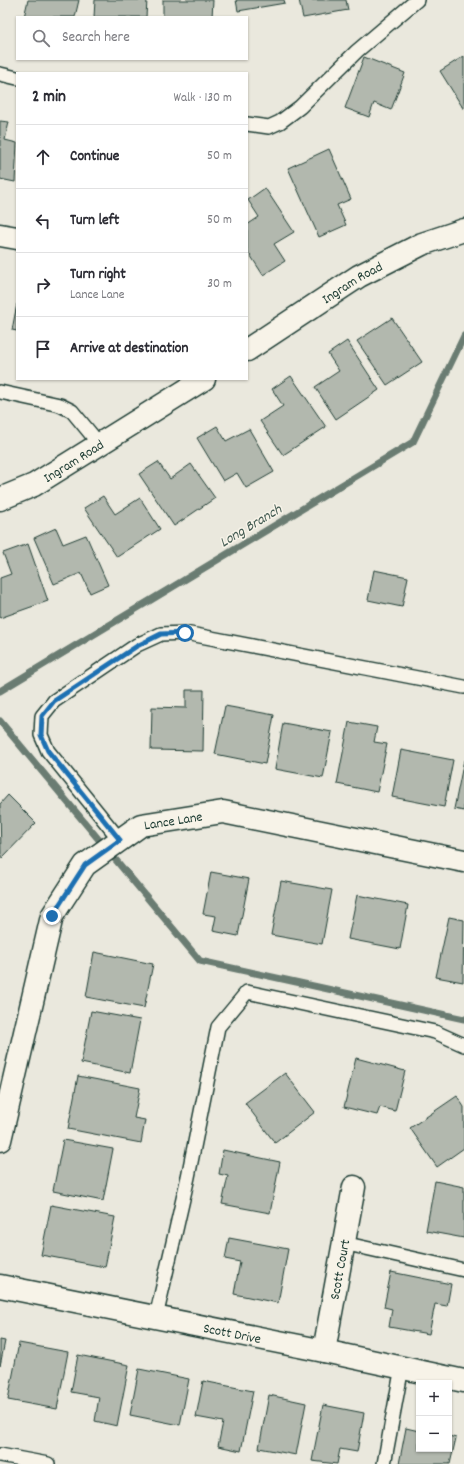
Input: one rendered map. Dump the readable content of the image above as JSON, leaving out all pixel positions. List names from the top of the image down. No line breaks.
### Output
{"streets":{"street":["Ingram Road","Lance Lane","Scott Court","Scott Drive"]},"crossings":[["Scott Court","Scott Drive"]],"water":["Long Branch"],"page":{"search":"Search here","heading":["2 min","Walk · 130 m"],"list":[["Continue","50 m"],["Turn left","50 m"],["Turn right","Lance Lane","30 m"],"Arrive at destination"],"map_buttons":["+","−"]}}
